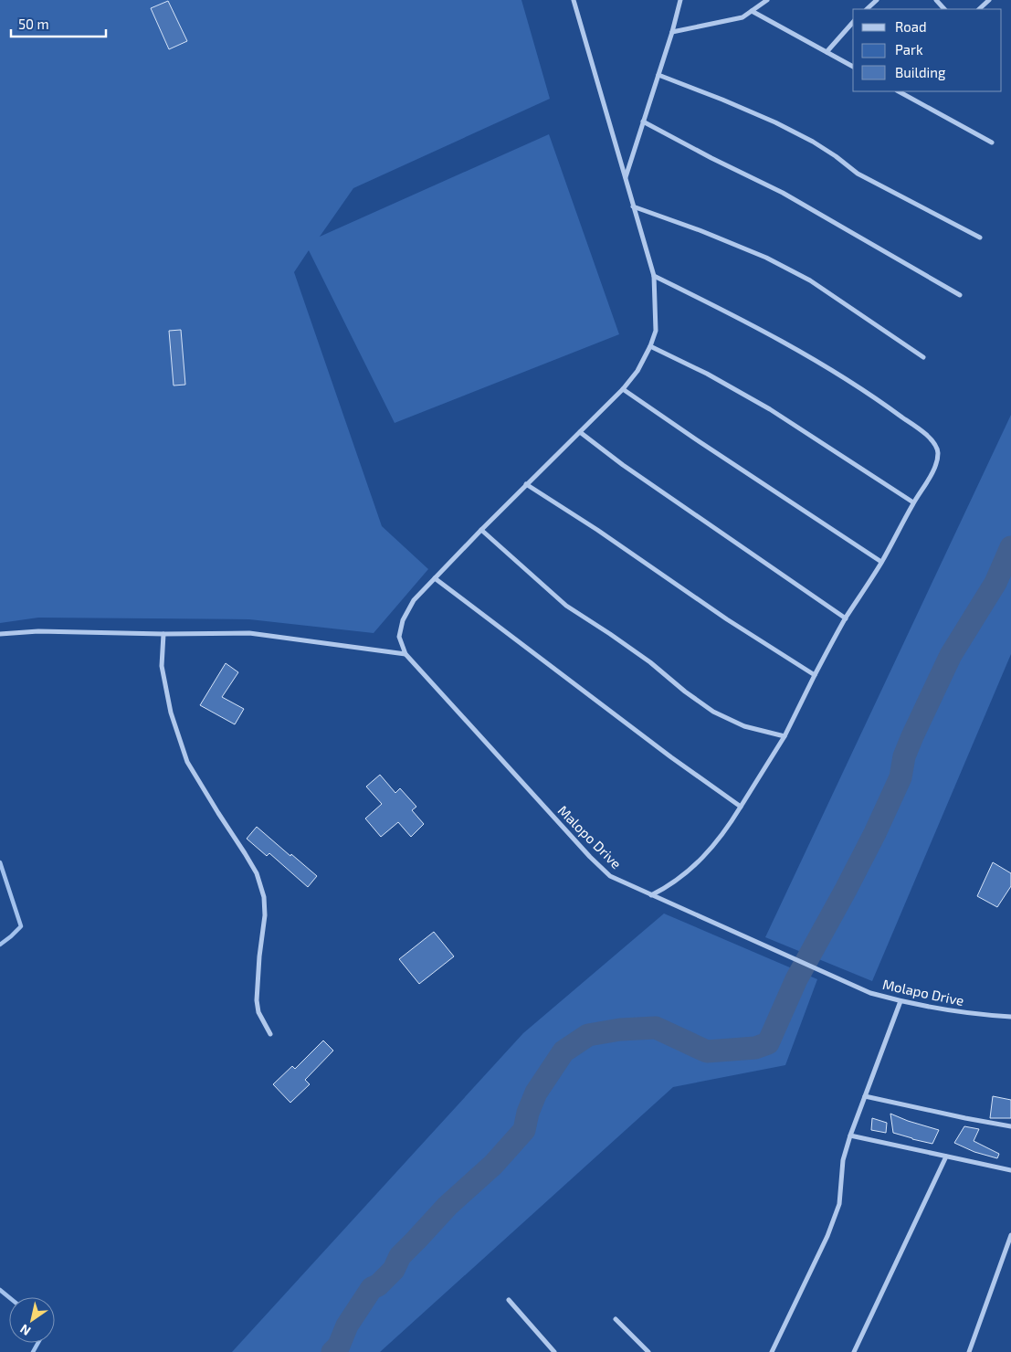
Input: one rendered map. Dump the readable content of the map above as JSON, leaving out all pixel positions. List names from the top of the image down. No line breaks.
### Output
{"streets":{"street":["Malopo Drive","Molapo Drive"]},"crossings":[["Malopo Drive","Molapo Drive"]],"legend":["Road","Park","Building"],"scale_bar":"50 m","north":"bottom left"}
